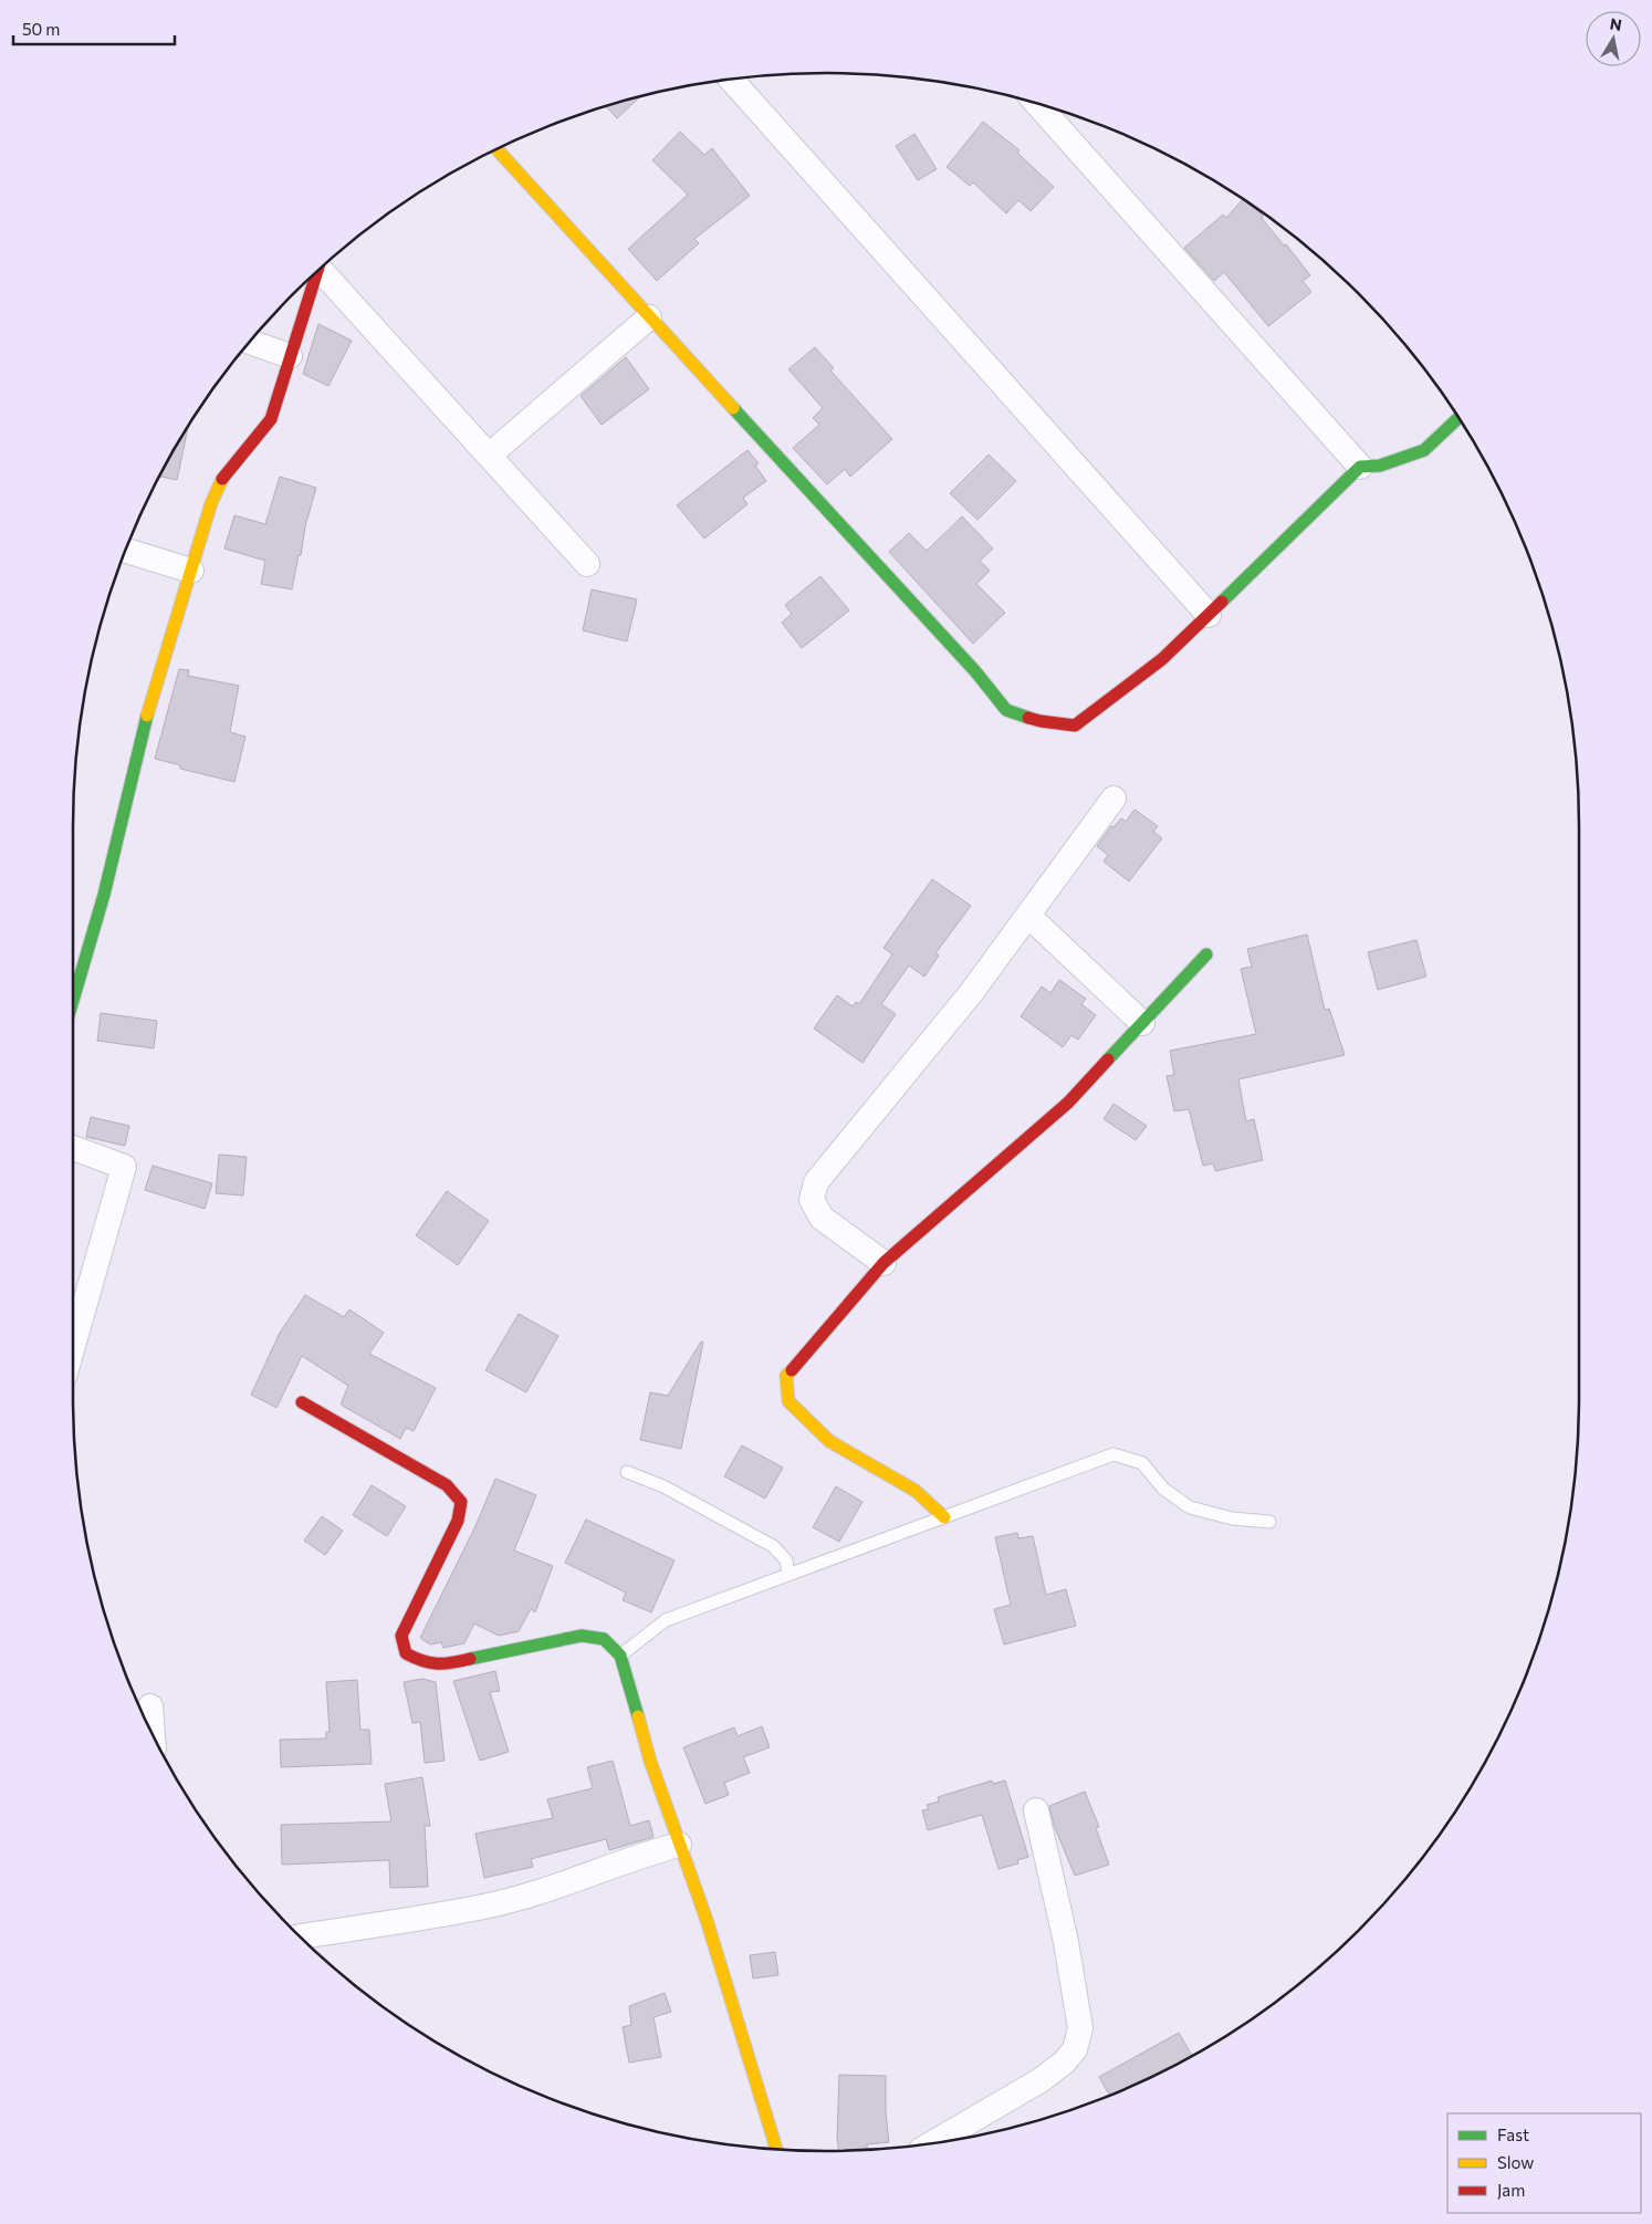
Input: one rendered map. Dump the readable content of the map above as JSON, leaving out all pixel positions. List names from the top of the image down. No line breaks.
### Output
{"legend":["Fast","Slow","Jam"],"scale_bar":"50 m","north":"top"}
